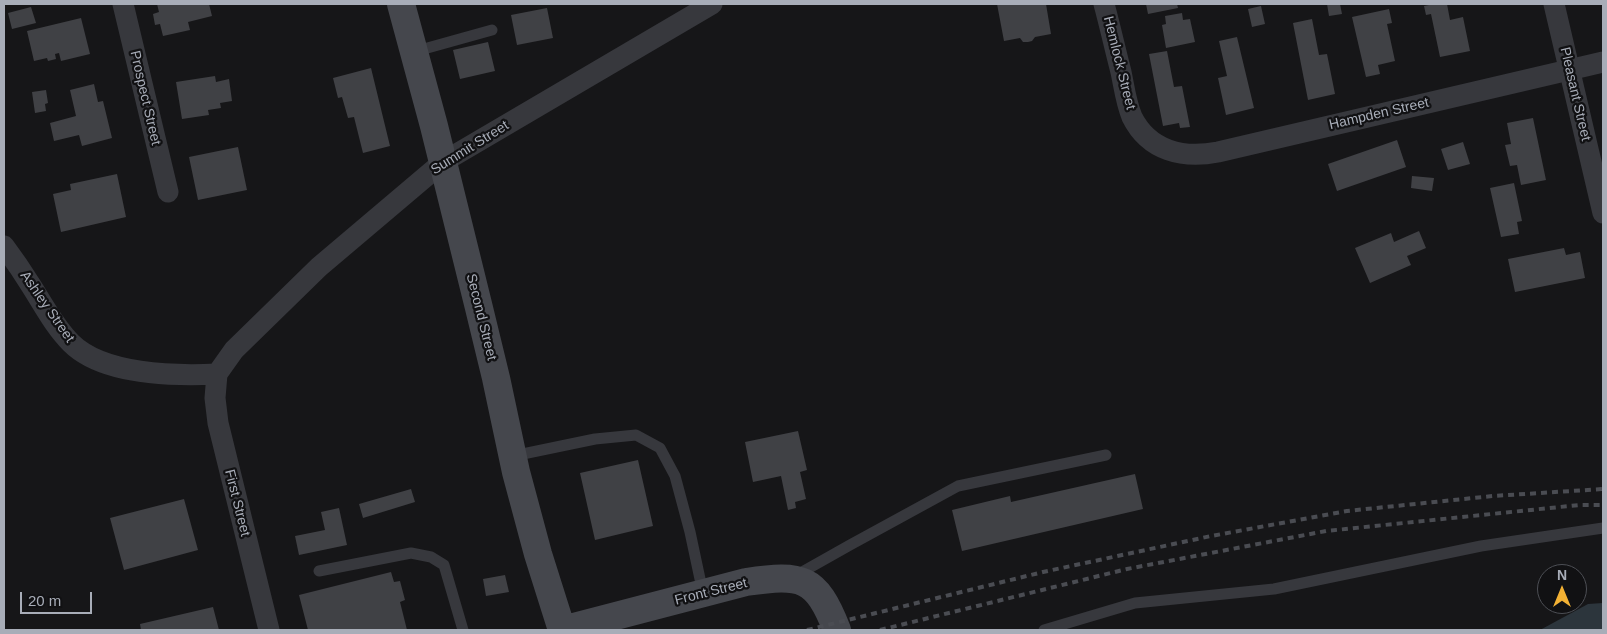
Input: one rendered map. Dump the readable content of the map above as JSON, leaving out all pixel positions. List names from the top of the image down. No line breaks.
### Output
{"streets":{"main road":["Second Street","Front Street"],"street":["Hemlock Street","Pleasant Street","Prospect Street","Hampden Street","Summit Street","Ashley Street","First Street"]},"crossings":[["Hemlock Street","Hampden Street"],["Pleasant Street","Hampden Street"],["Summit Street","Ashley Street"],["Summit Street","Second Street"],["Summit Street","First Street"],["Ashley Street","First Street"],["Second Street","Front Street"]],"scale_bar":"20 m","north":"top"}
